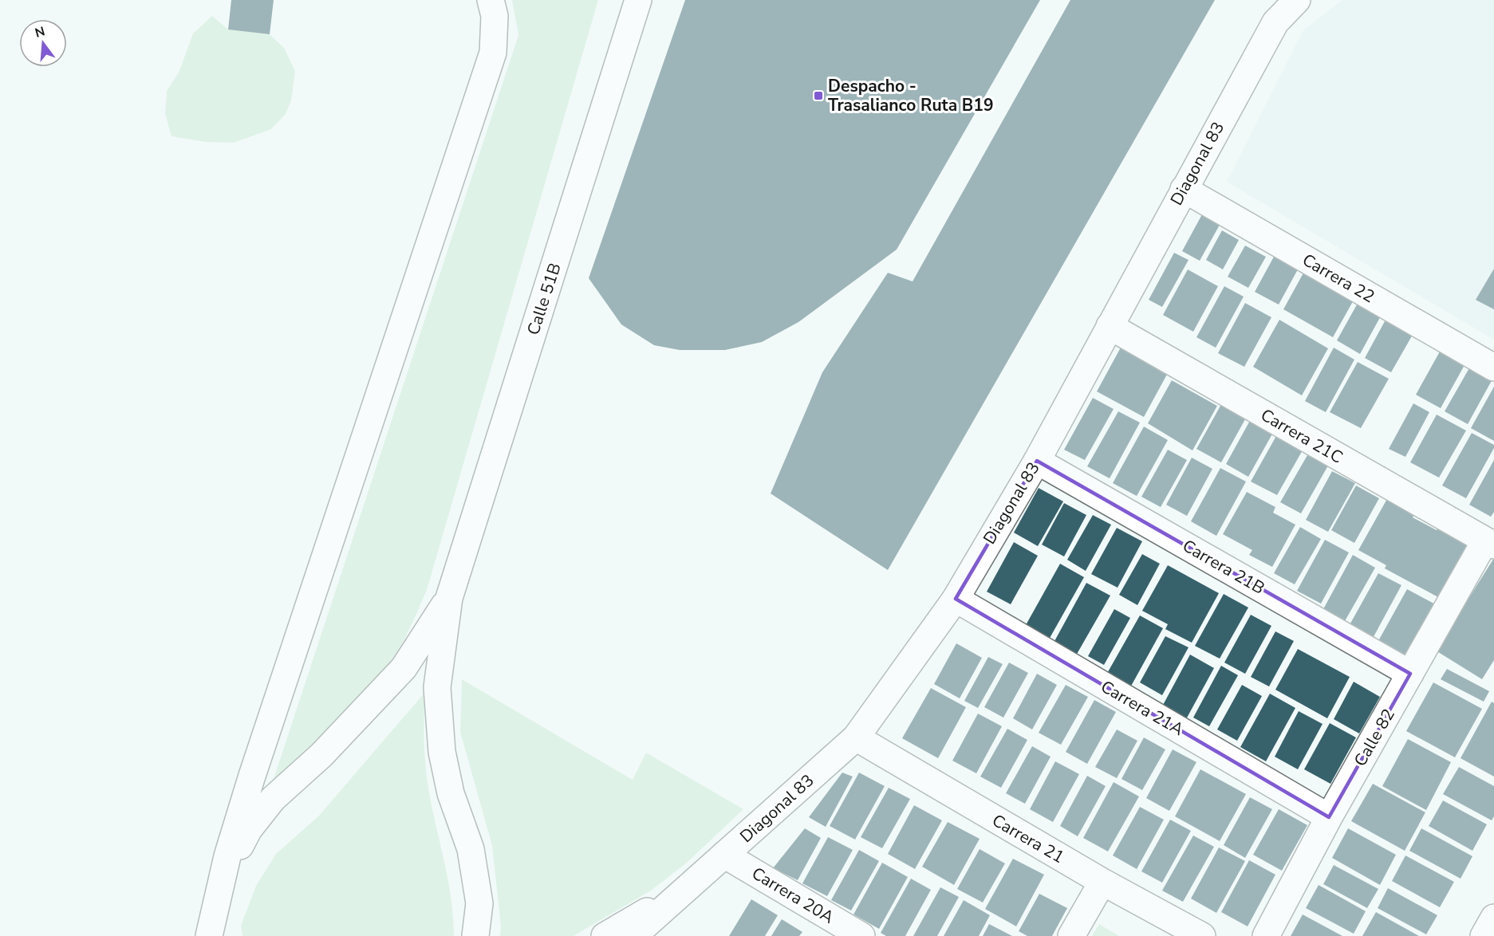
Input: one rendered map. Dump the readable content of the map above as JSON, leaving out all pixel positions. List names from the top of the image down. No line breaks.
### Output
{"streets":{"street":["Diagonal 83","Carrera 22","Calle 51B","Carrera 21C","Carrera 21B","Carrera 21A","Calle 82","Carrera 21","Carrera 20A"]},"crossings":[["Diagonal 83","Carrera 22"],["Diagonal 83","Carrera 21C"],["Diagonal 83","Carrera 21B"],["Diagonal 83","Carrera 21A"],["Diagonal 83","Carrera 21"],["Diagonal 83","Carrera 20A"],["Carrera 21C","Calle 82"],["Carrera 21B","Calle 82"],["Carrera 21A","Calle 82"]],"places":{"transit":["Despacho - Trasalianco Ruta B19"]},"north":"top"}
